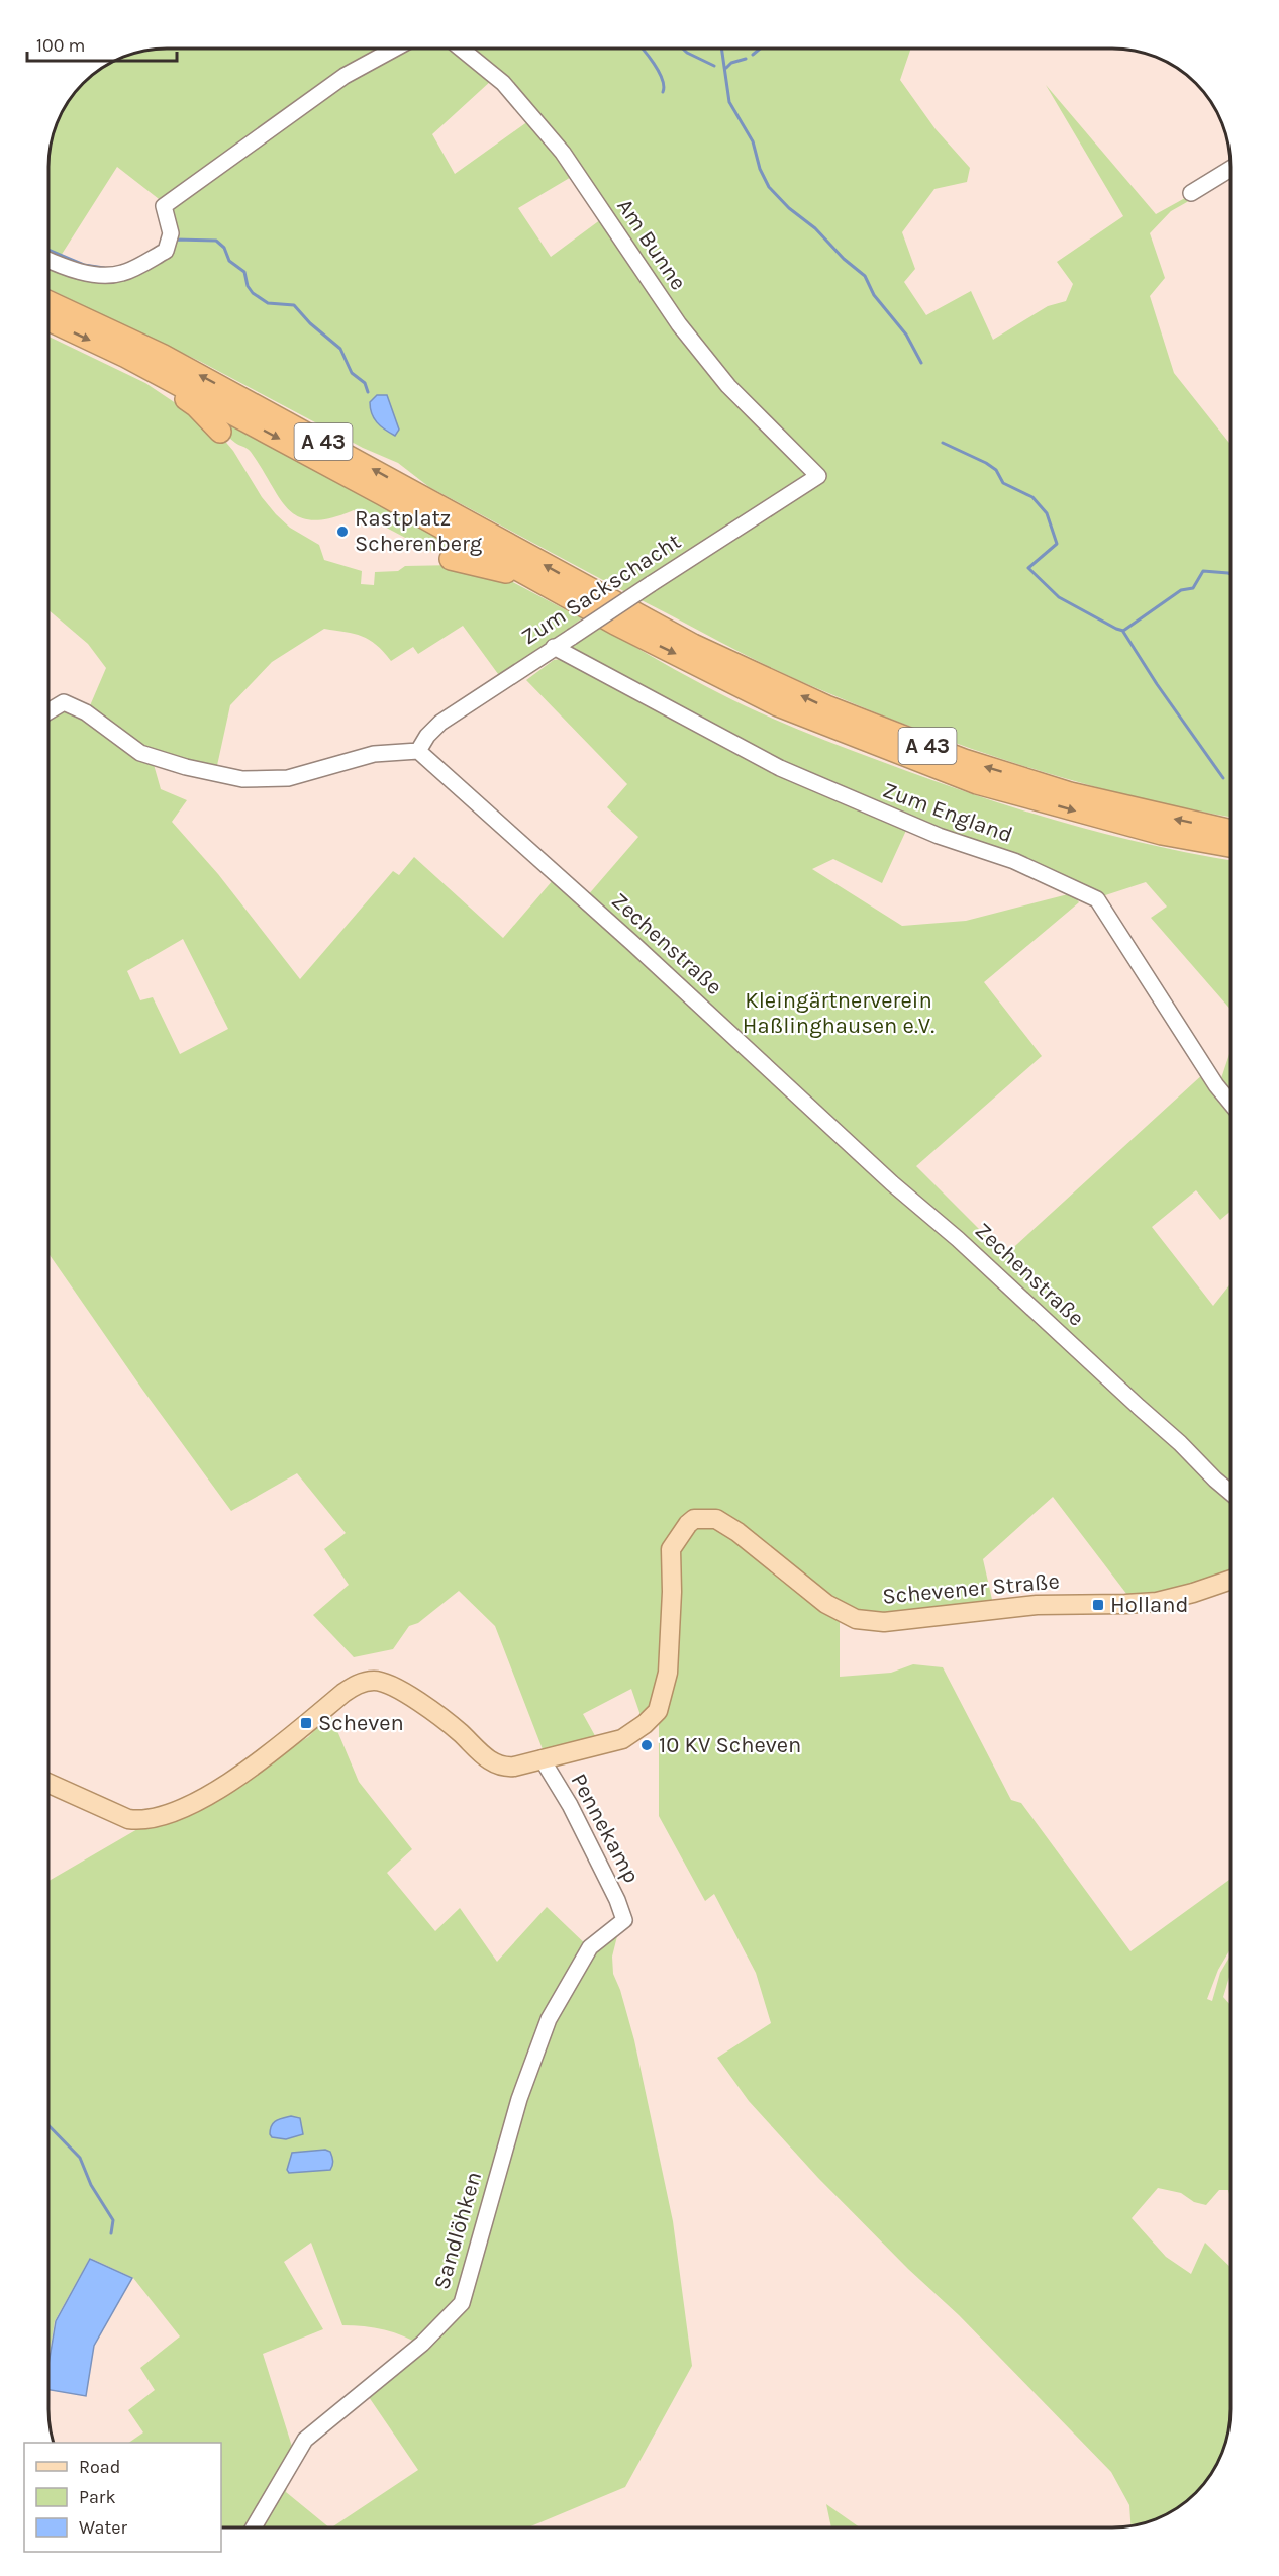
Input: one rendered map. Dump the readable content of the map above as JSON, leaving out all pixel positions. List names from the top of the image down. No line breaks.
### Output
{"streets":{"highway":["A 43"],"main road":["Schevener Straße"],"street":["Am Bunne","Zum Sackschacht","Zum England","Zechenstraße","Pennekamp","Sandlöhken"]},"crossings":[["Am Bunne","Zum Sackschacht"],["Zum Sackschacht","Zum England"],["Zum Sackschacht","Zechenstraße"],["Schevener Straße","Pennekamp"],["Pennekamp","Sandlöhken"]],"parks":["Kleingärtnerverein Haßlinghausen e.V."],"places":{"other":["Rastplatz Scherenberg","10 KV Scheven"],"transit":["Holland","Scheven"]},"legend":["Road","Park","Water"],"scale_bar":"100 m"}
